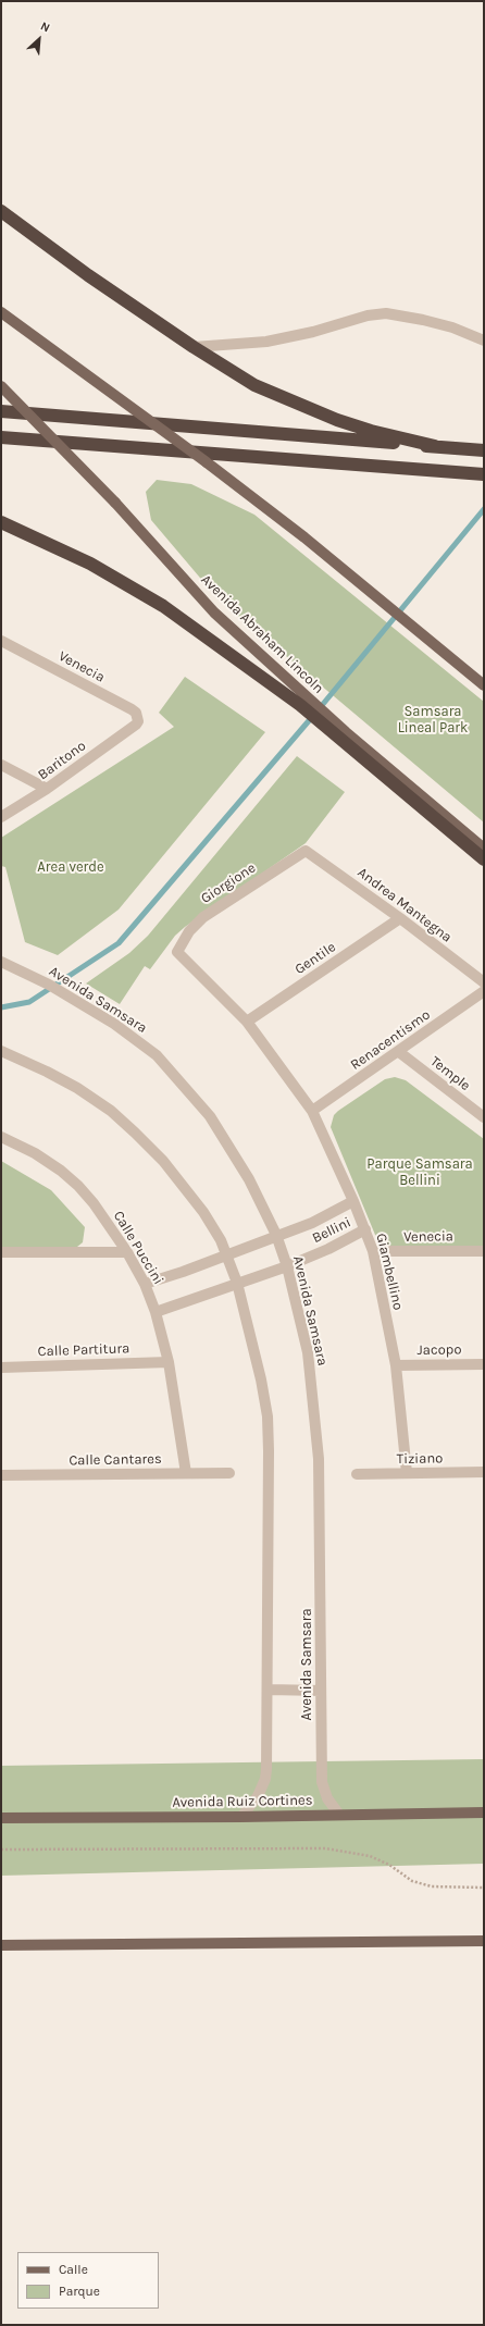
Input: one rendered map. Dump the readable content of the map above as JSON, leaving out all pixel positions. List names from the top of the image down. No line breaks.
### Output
{"streets":{"main road":["Avenida Abraham Lincoln","Avenida Ruiz Cortines"],"street":["Venecia","Baritono","Giorgione","Andrea Mantegna","Gentile","Avenida Samsara","Renacentismo","Temple","Bellini","Calle Puccini","Giambellino","Calle Partitura","Jacopo","Tiziano","Calle Cantares"]},"crossings":[["Venecia","Baritono"],["Venecia","Giambellino"],["Giorgione","Andrea Mantegna"],["Giorgione","Giambellino"],["Andrea Mantegna","Gentile"],["Gentile","Giambellino"],["Avenida Samsara","Bellini"],["Avenida Samsara","Avenida Ruiz Cortines"],["Renacentismo","Temple"],["Renacentismo","Giambellino"],["Bellini","Calle Puccini"],["Bellini","Giambellino"],["Calle Puccini","Calle Partitura"],["Calle Puccini","Calle Cantares"],["Giambellino","Jacopo"],["Giambellino","Tiziano"]],"parks":["Samsara Lineal Park","Area verde","Parque Samsara Bellini"],"legend":["Calle","Parque"],"north":"top right"}
